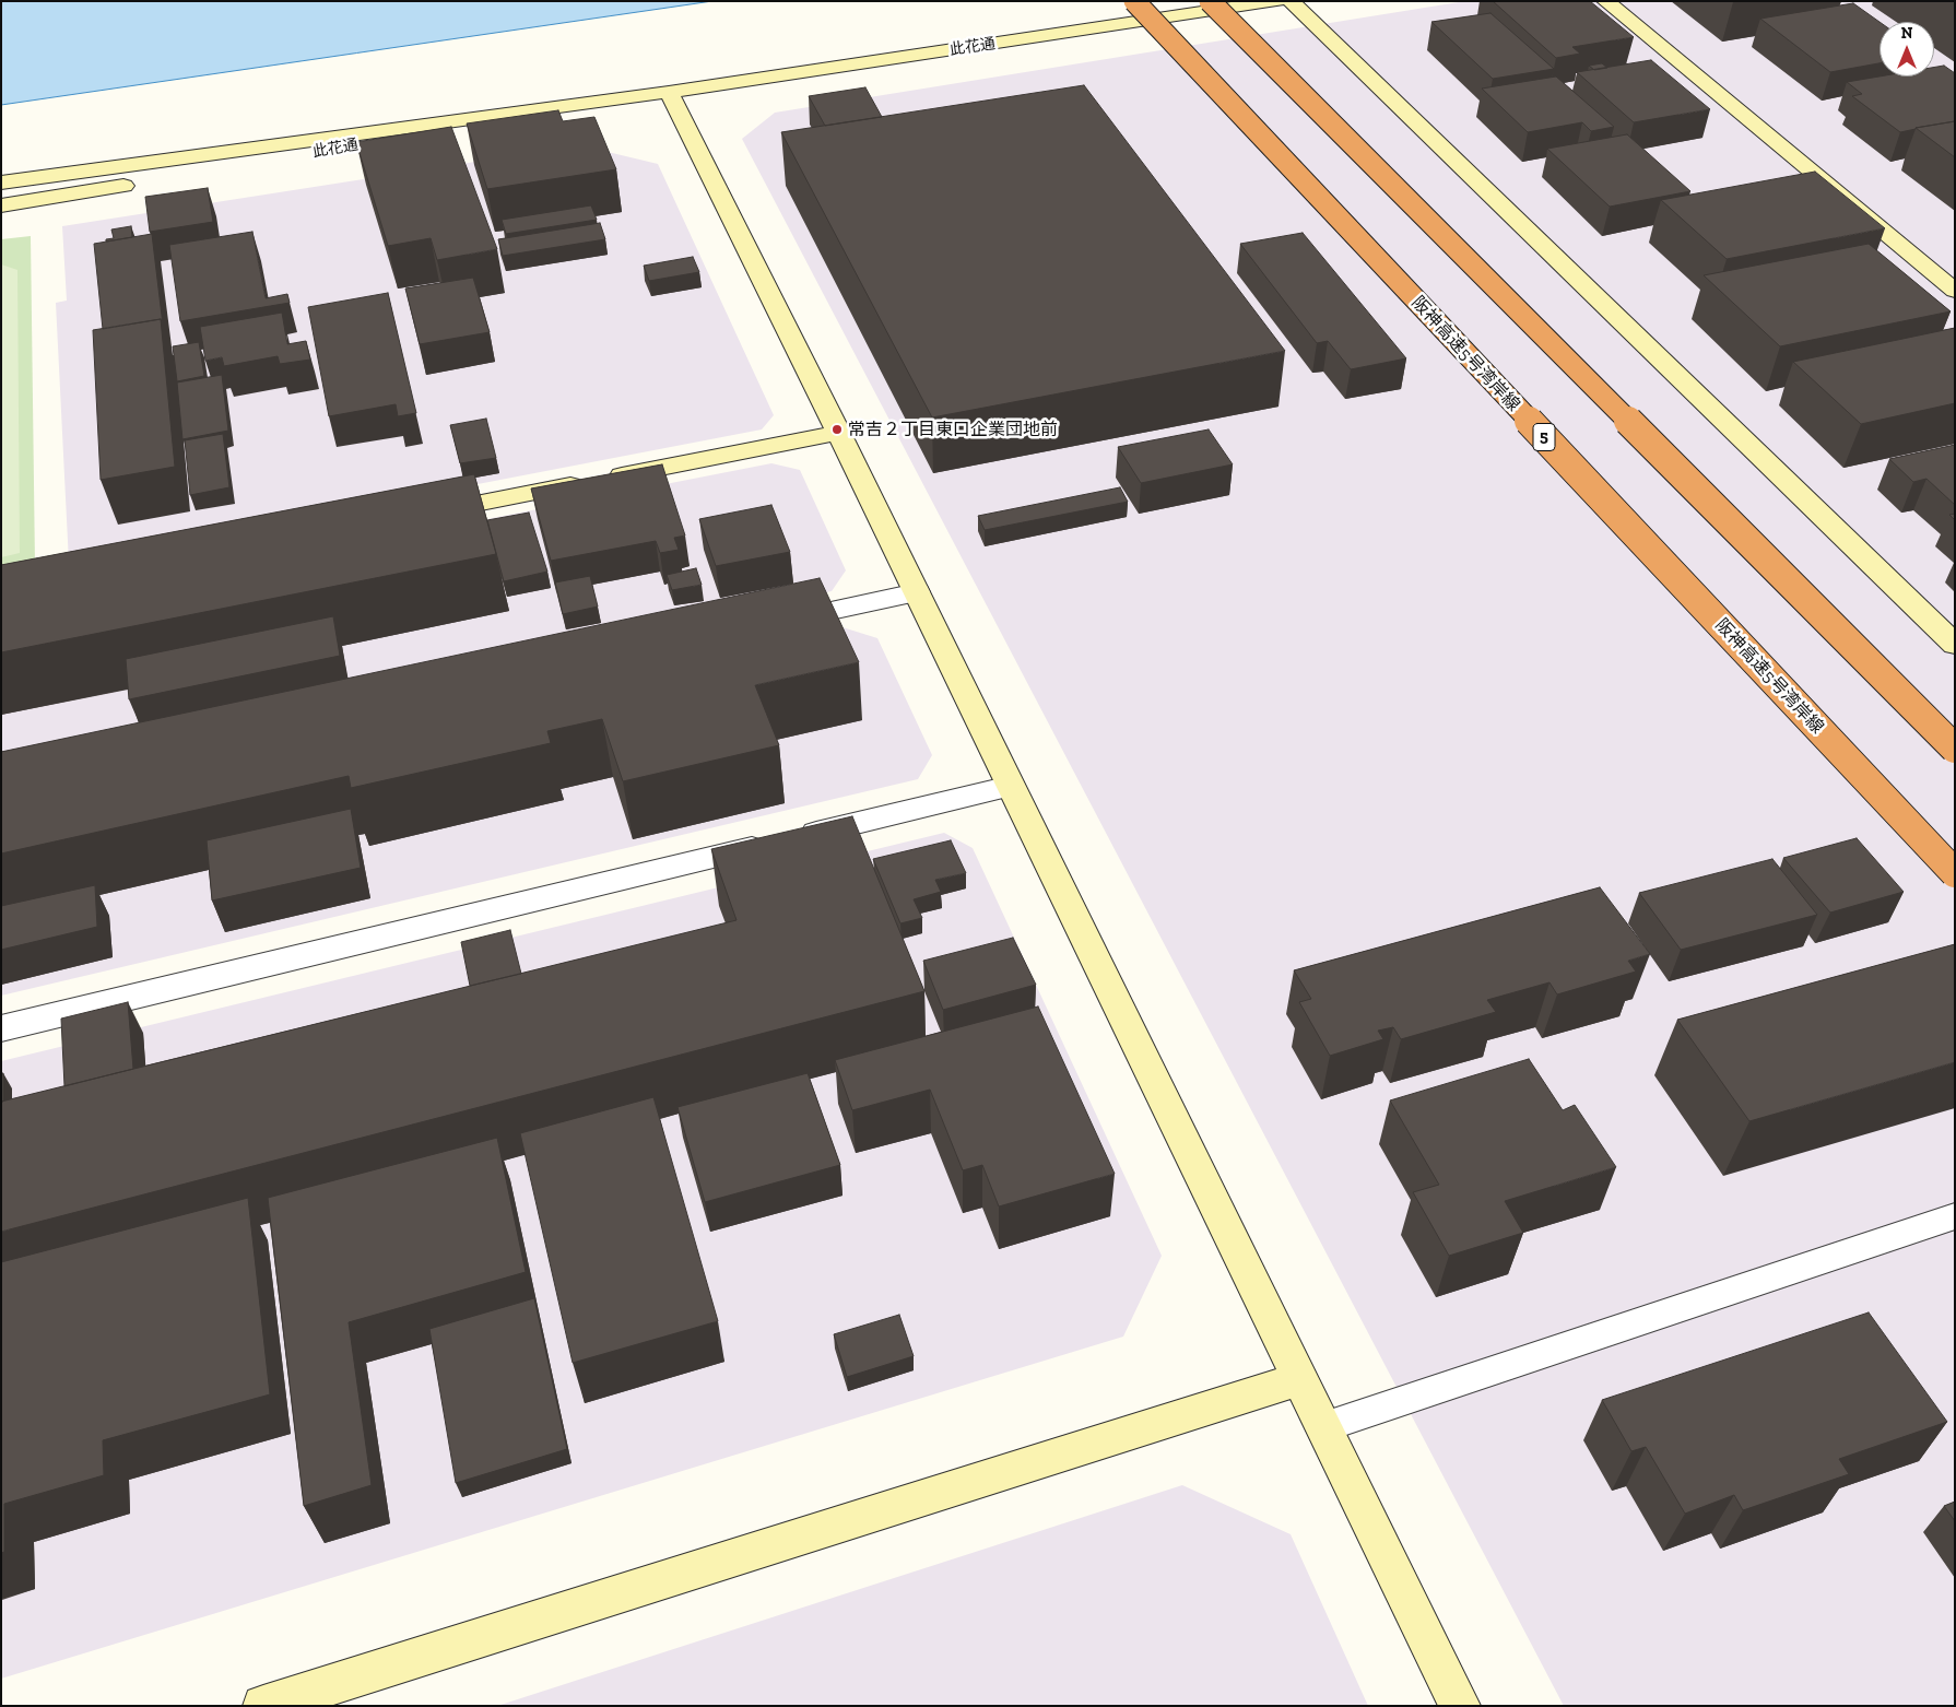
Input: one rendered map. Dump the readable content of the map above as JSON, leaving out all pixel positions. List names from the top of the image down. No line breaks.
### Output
{"streets":{"highway":["阪神高速5号湾岸線","5"],"street":["此花通"]},"places":["常吉２丁目東口企業団地前"],"north":"top"}
